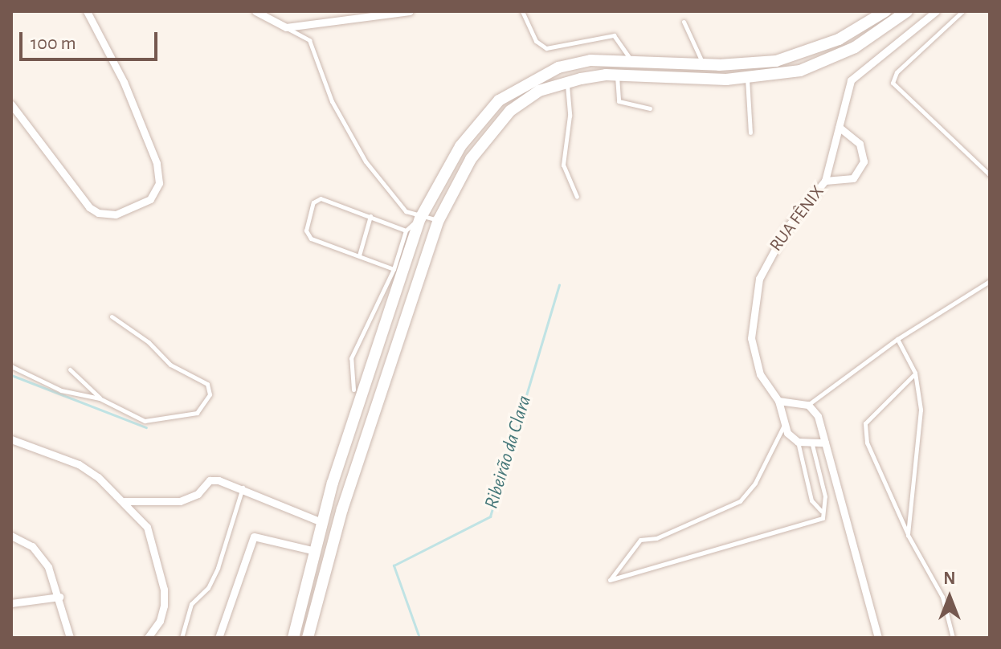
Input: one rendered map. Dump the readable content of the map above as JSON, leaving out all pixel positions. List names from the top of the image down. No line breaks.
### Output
{"streets":{"street":["RUA FÊNIX"]},"water":["Ribeirão da Clara"],"scale_bar":"100 m","north":"top"}
